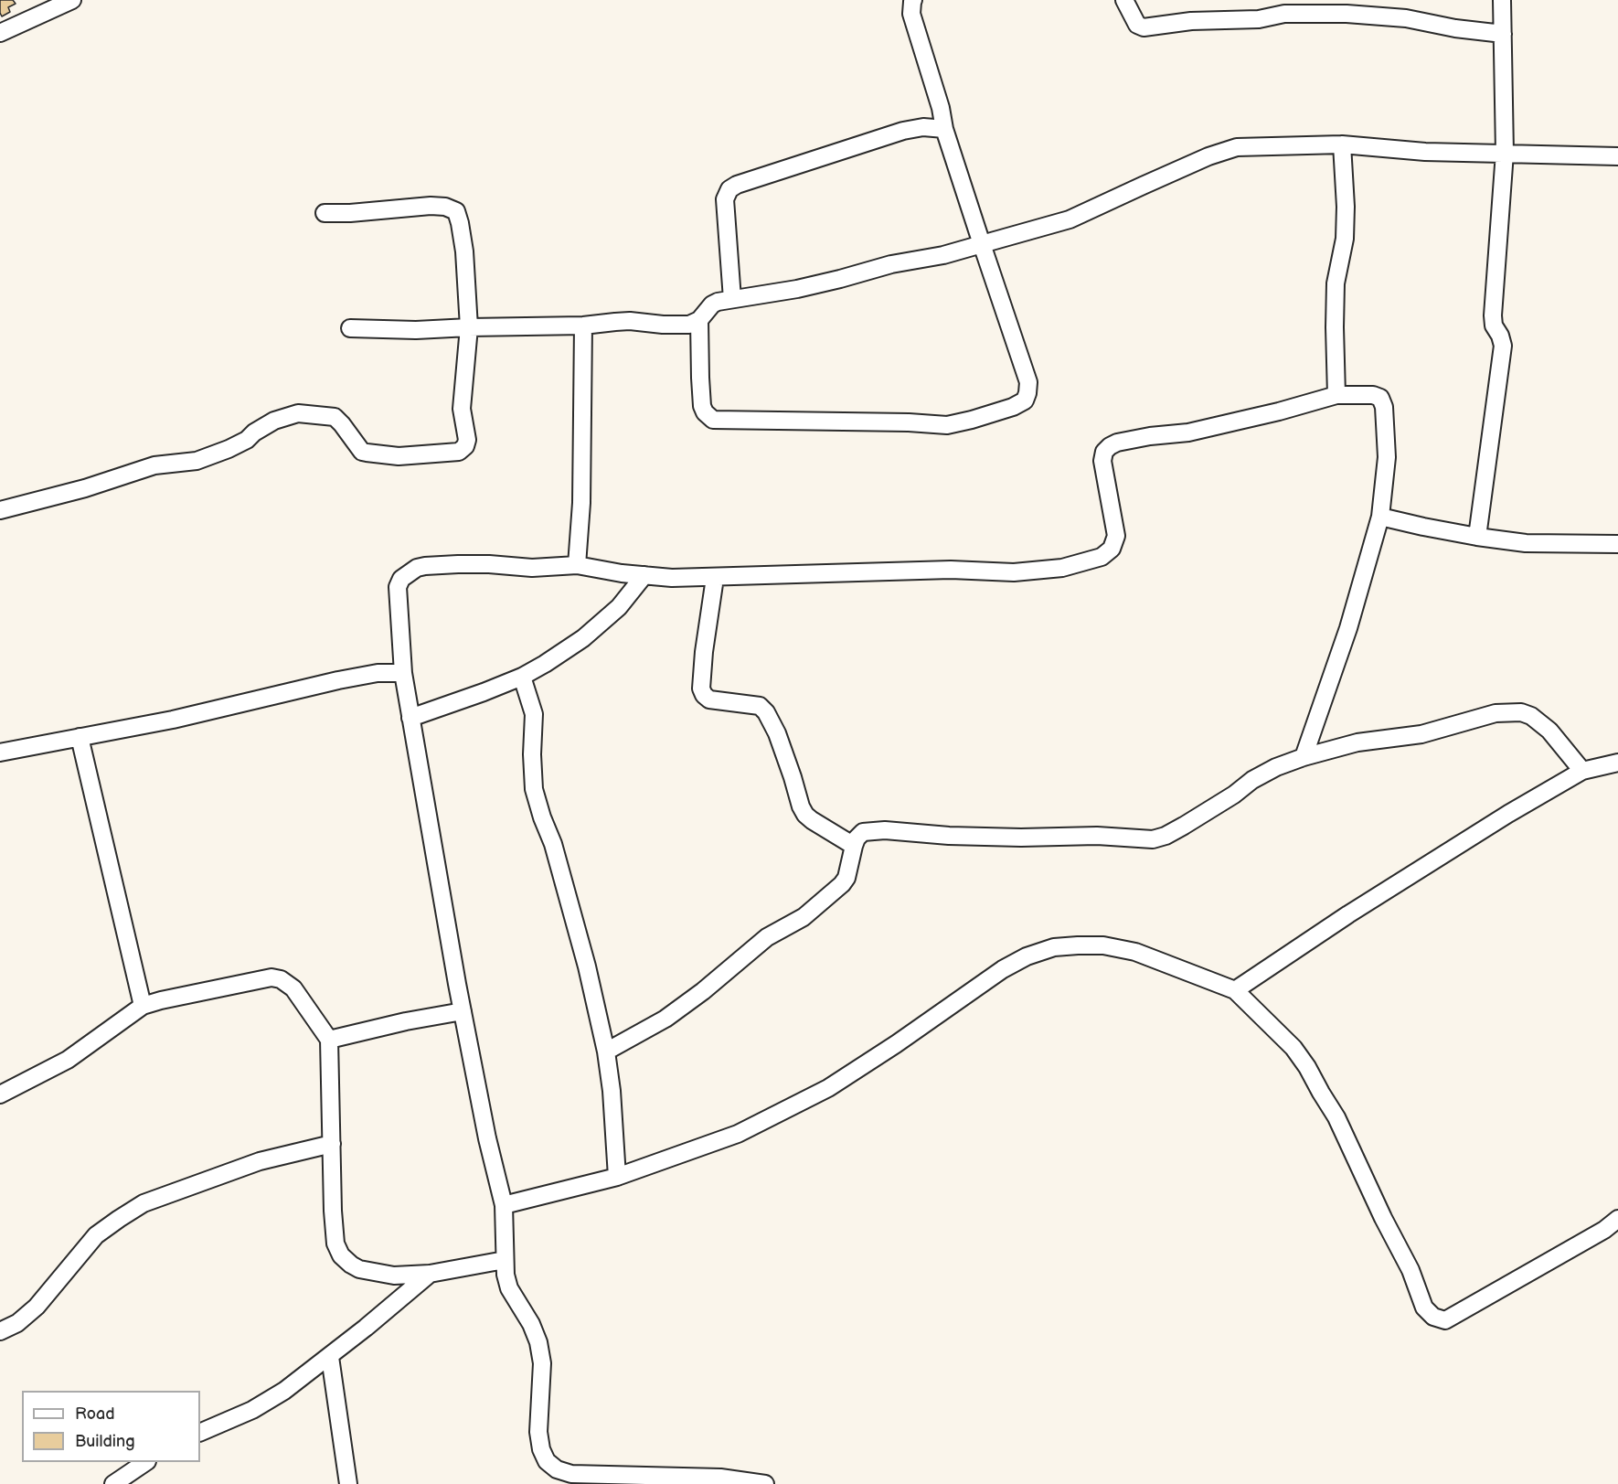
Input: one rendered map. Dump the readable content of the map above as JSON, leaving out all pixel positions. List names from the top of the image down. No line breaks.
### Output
{"legend":["Road","Building"]}
